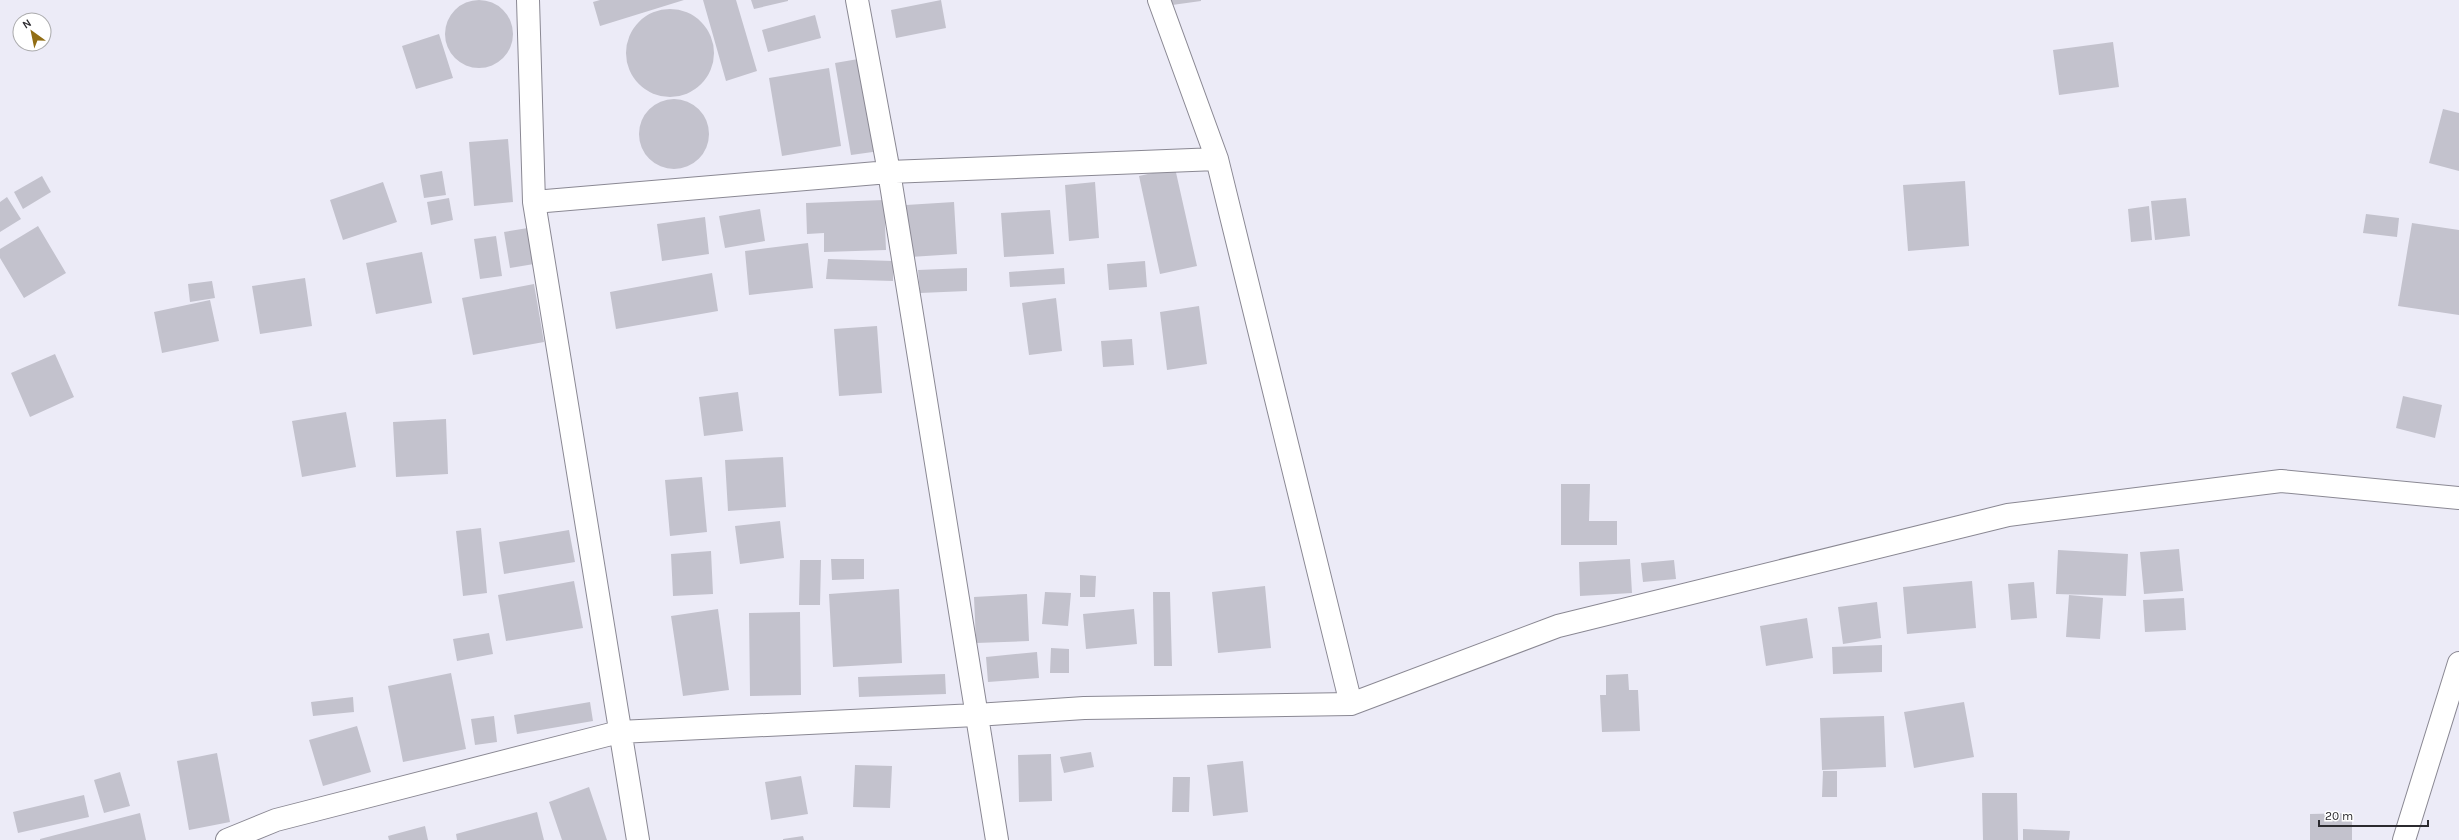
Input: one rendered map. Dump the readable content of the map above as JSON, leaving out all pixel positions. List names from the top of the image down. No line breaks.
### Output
{"scale_bar":"20 m","north":"top left"}
